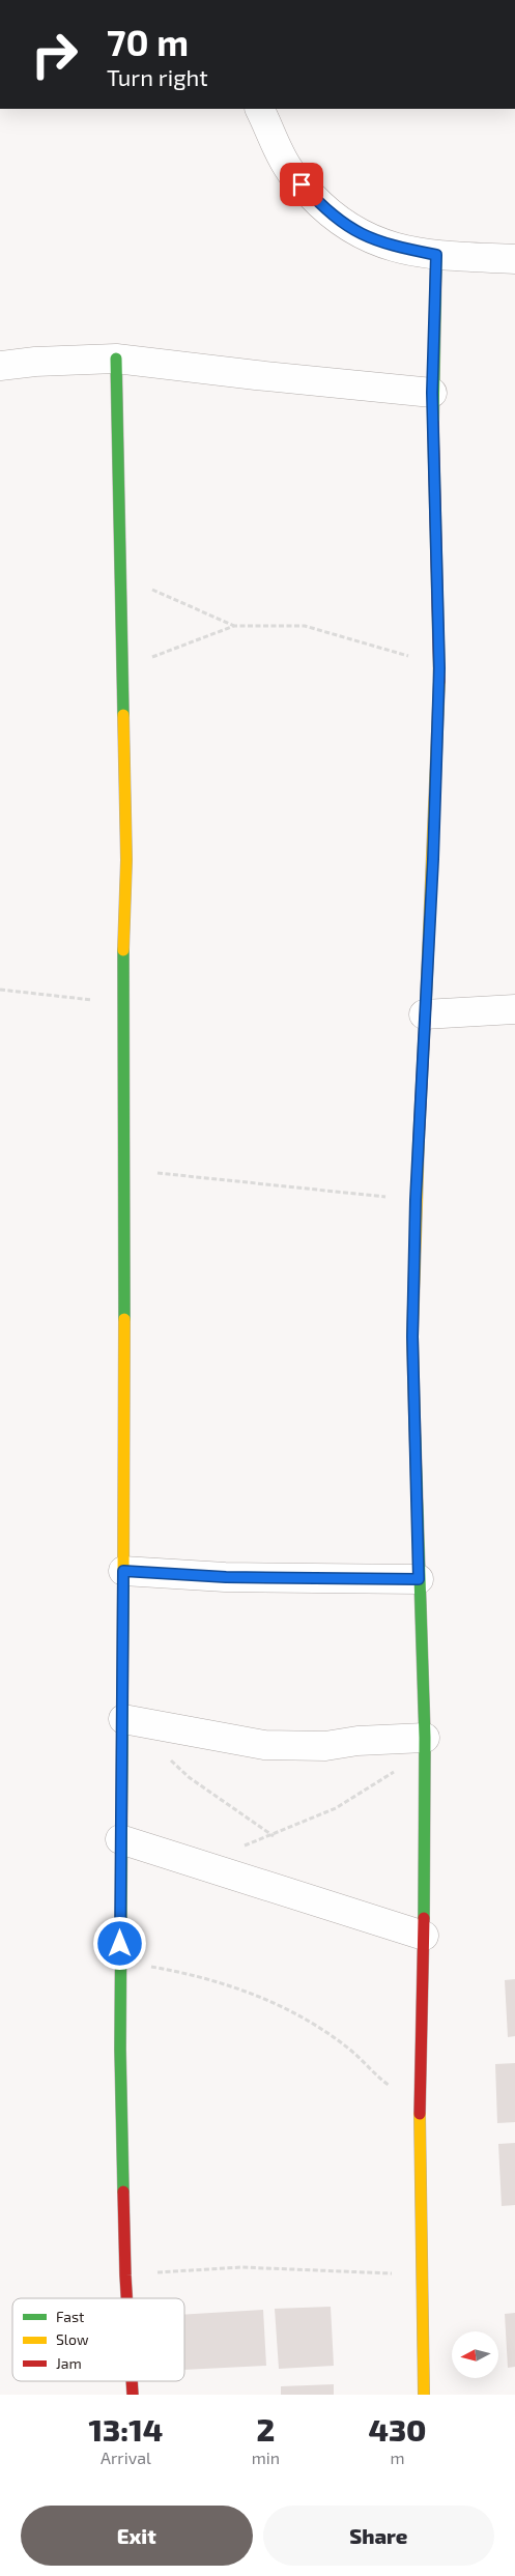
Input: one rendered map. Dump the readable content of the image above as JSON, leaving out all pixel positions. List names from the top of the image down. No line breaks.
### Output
{"legend":["Fast","Slow","Jam"],"north":"left","page":{"turn":["70 m","Turn right"],"eta":["13:14","Arrival","2","min","430","m"],"buttons":["Exit","Share"]}}
